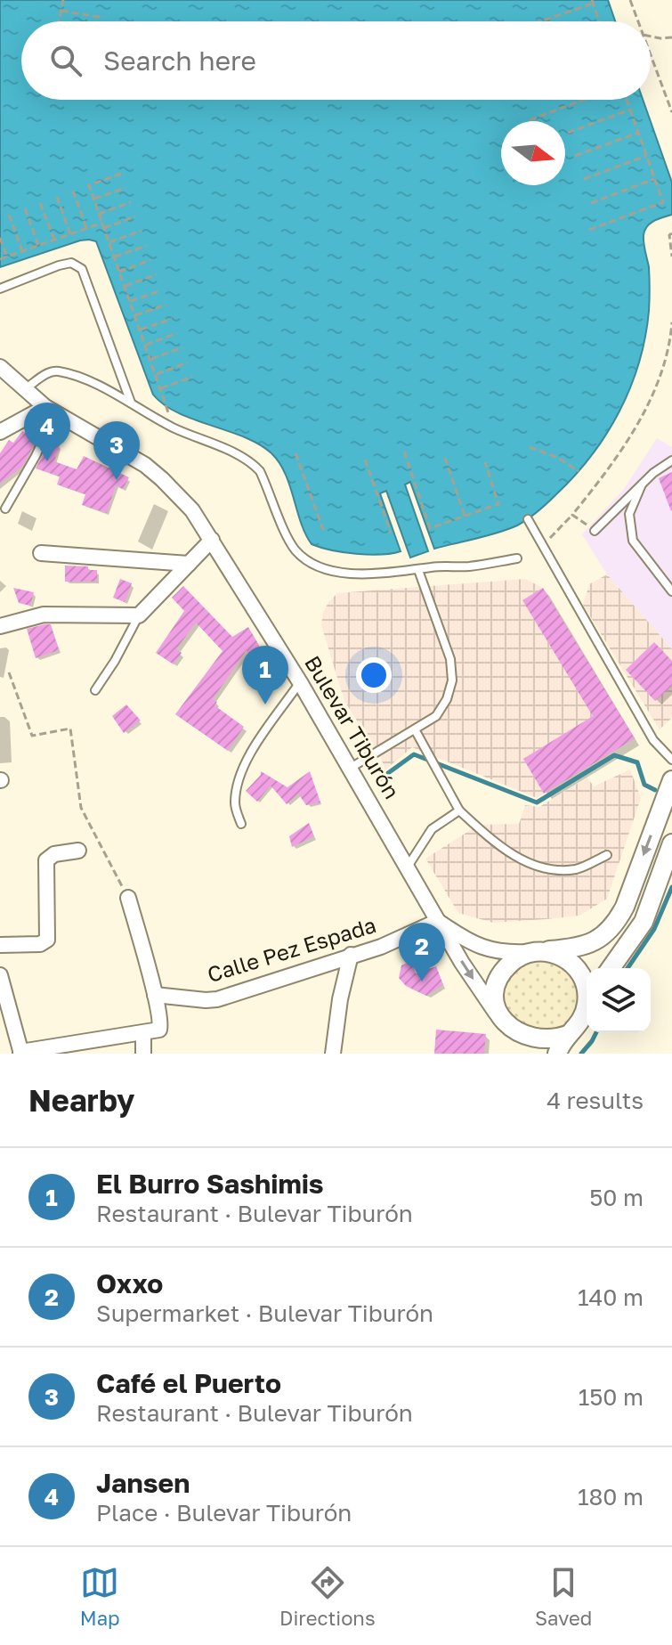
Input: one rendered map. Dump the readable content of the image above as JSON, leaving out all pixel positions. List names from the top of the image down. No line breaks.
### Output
{"streets":{"street":["Bulevar Tiburón","Calle Pez Espada"]},"crossings":[["Bulevar Tiburón","Calle Pez Espada"]],"north":"right","page":{"search":"Search here","pins":["4","3","1","2"],"heading":["Nearby","4 results"],"list":[{"mark":"1","name":"El Burro Sashimis","note":"Restaurant · Bulevar Tiburón","value":"50 m"},{"mark":"2","name":"Oxxo","note":"Supermarket · Bulevar Tiburón","value":"140 m"},{"mark":"3","name":"Café el Puerto","note":"Restaurant · Bulevar Tiburón","value":"150 m"},{"mark":"4","name":"Jansen","note":"Place · Bulevar Tiburón","value":"180 m"}],"nav":["Map","Directions","Saved"]}}
